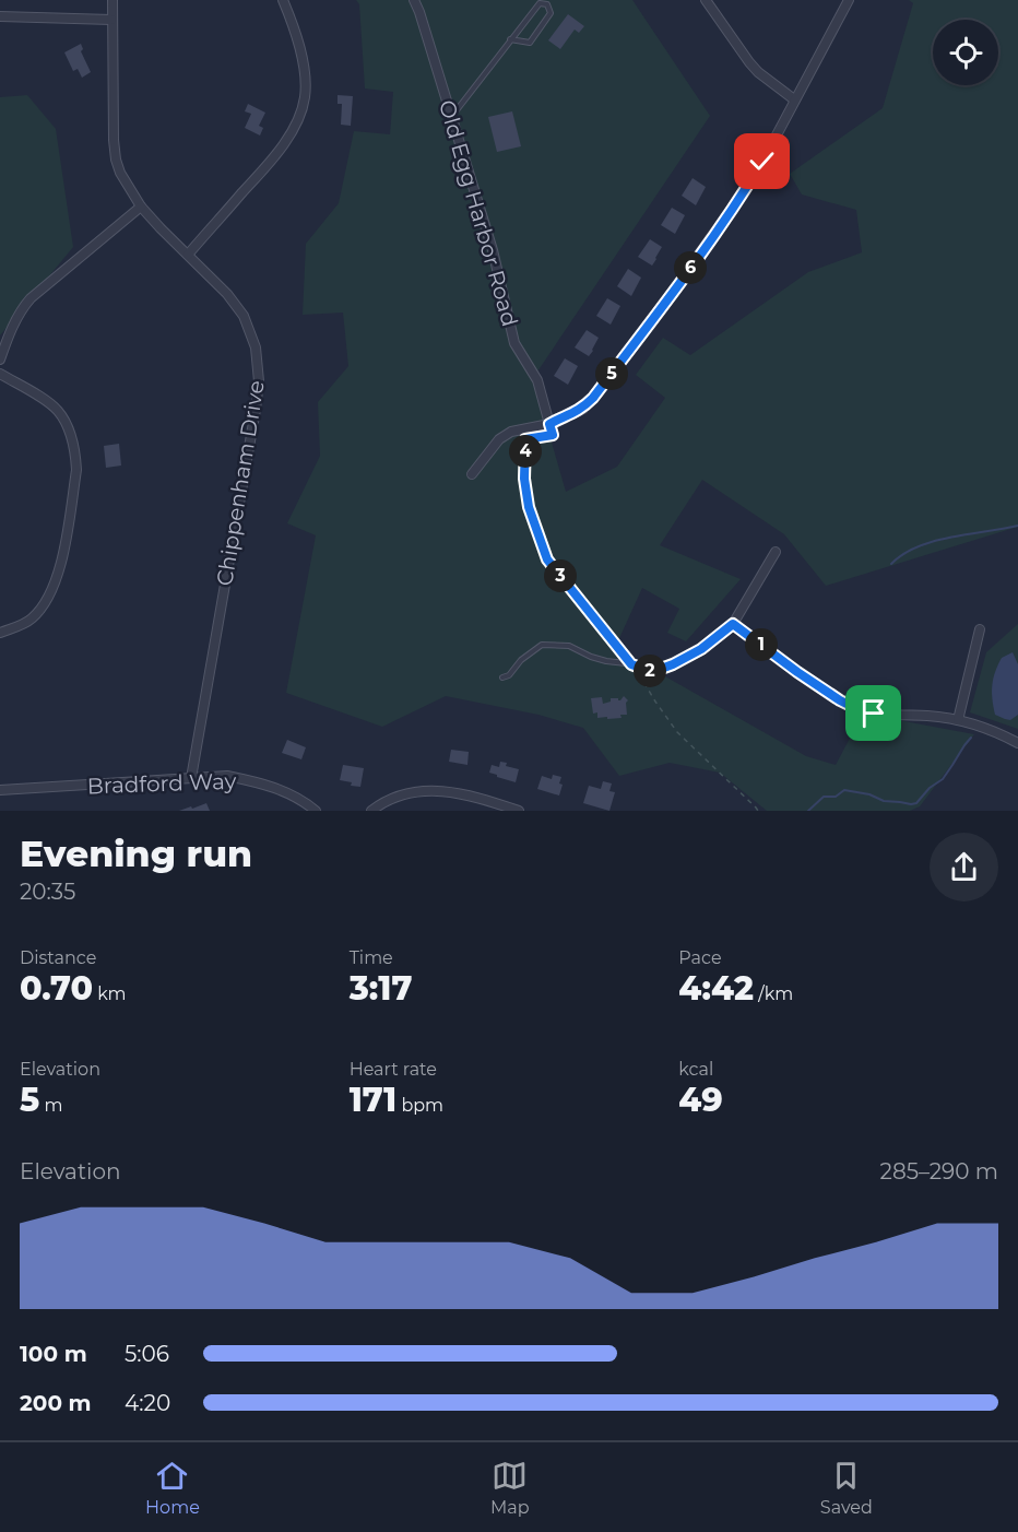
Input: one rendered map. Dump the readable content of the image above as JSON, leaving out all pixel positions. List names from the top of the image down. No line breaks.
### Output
{"streets":{"street":["Old Egg Harbor Road","Chippenham Drive","Bradford Way"]},"crossings":[["Chippenham Drive","Bradford Way"]],"page":{"pins":["6","5","4","3","1","2"],"heading":["Evening run","20:35"],"stats":[["Distance","0.70 km"],["Time","3:17"],["Pace","4:42 /km"],["Elevation","5 m"],["Heart rate","171 bpm"],["kcal","49"]],"chart":["Elevation","285–290 m"],"list":[{"name":"100 m","note":"5:06"},{"name":"200 m","note":"4:20"}],"tabs":["Home","Map","Saved"]}}
